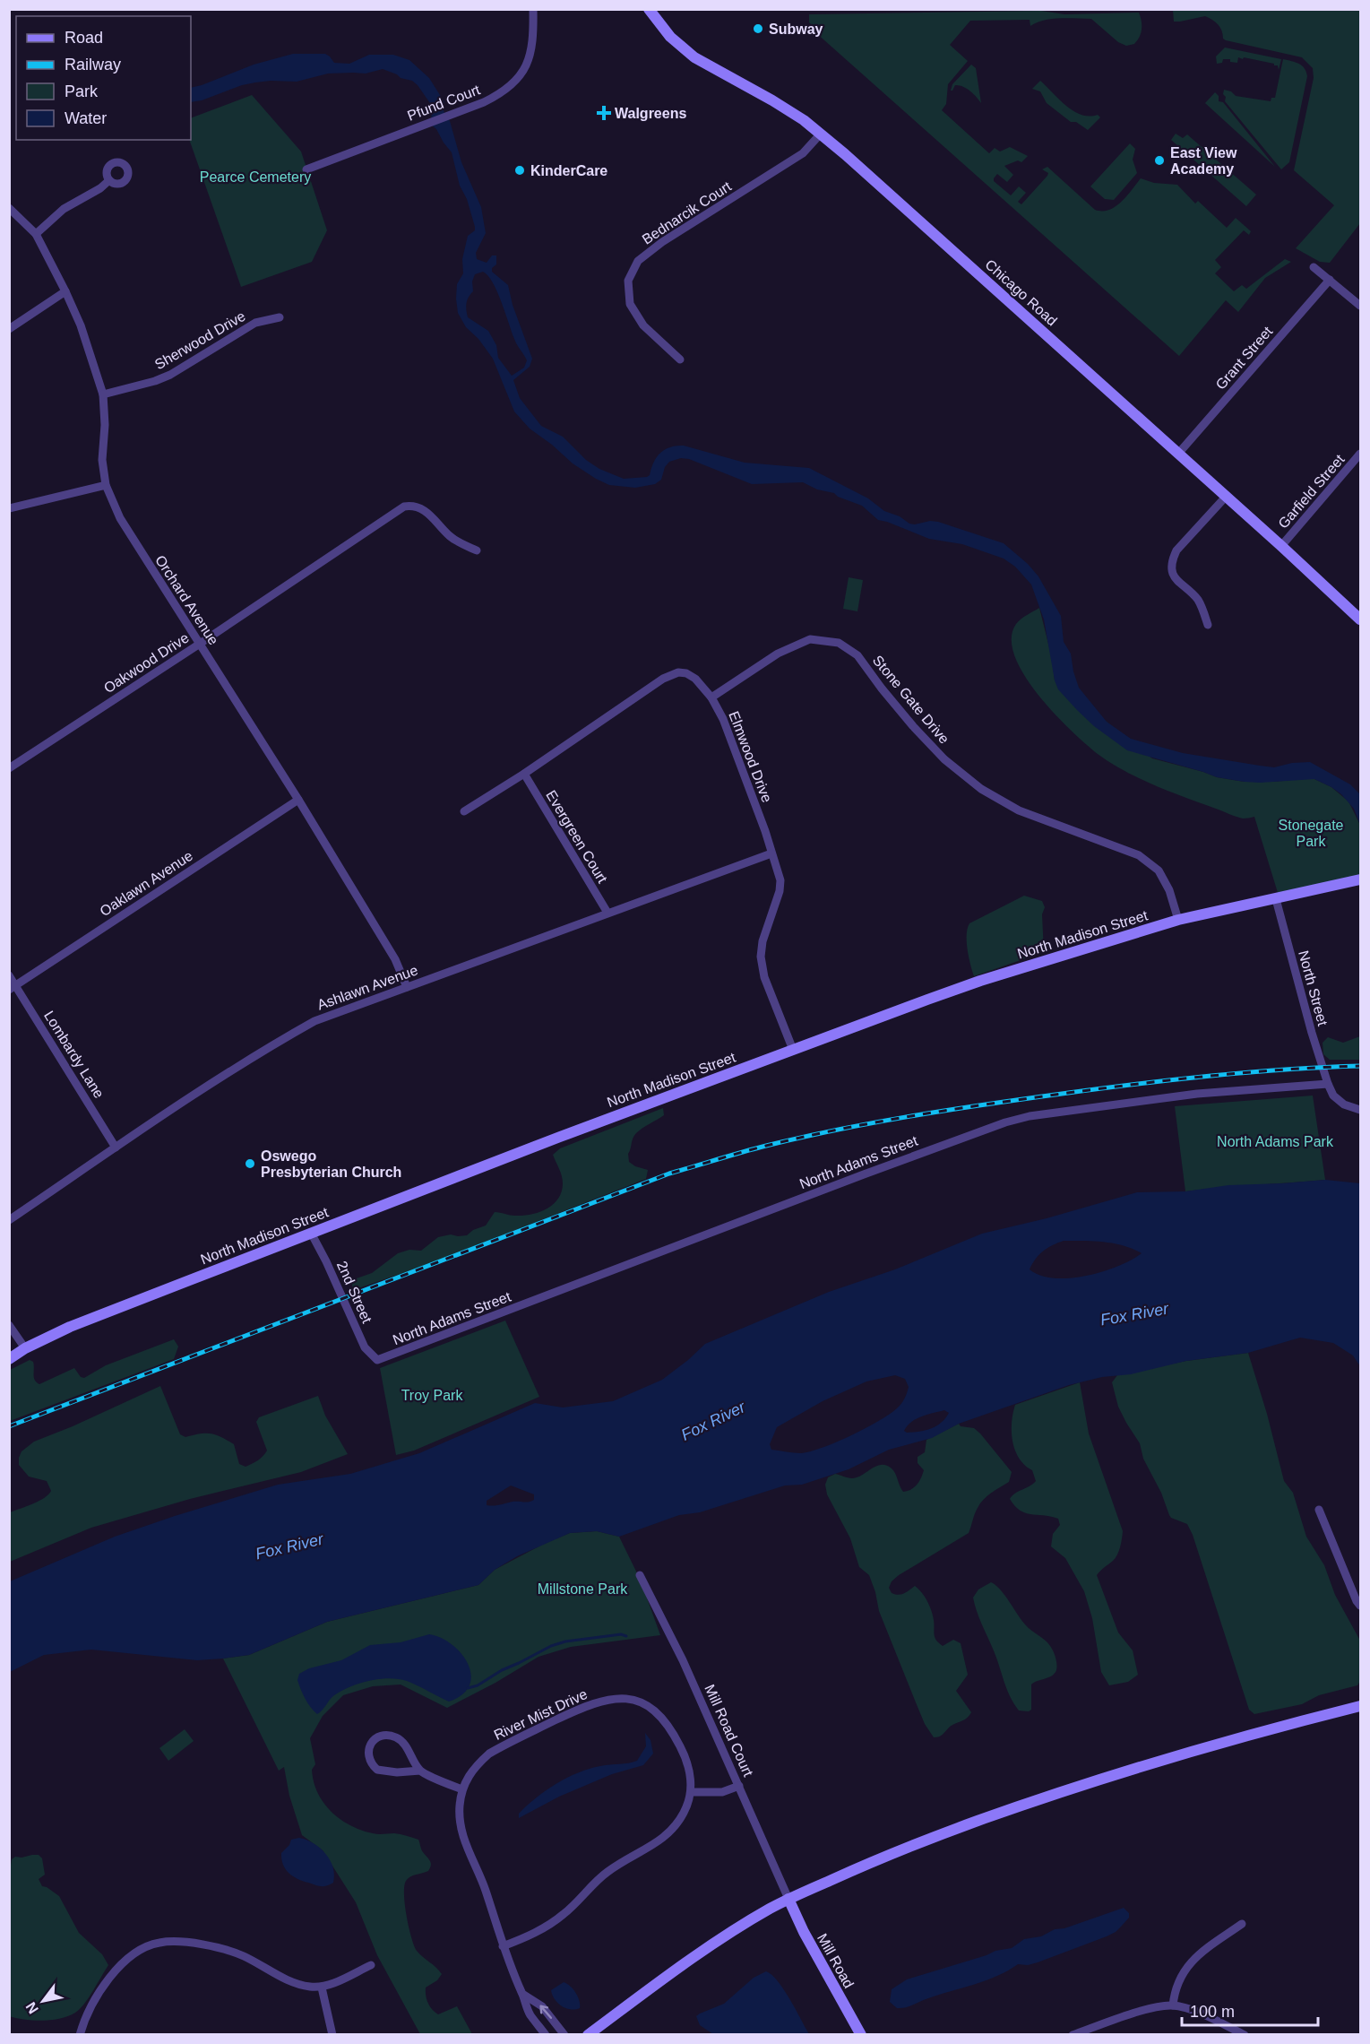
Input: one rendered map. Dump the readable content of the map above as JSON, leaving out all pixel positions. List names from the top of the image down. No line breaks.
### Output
{"streets":{"main road":["Chicago Road","North Madison Street","Mill Road"],"street":["Pfund Court","Bednarcik Court","Sherwood Drive","Grant Street","Garfield Street","Orchard Avenue","Oakwood Drive","Stone Gate Drive","Elmwood Drive","Evergreen Court","Oaklawn Avenue","Ashlawn Avenue","North Street","Lombardy Lane","North Adams Street","2nd Street","River Mist Drive","Mill Road Court"]},"crossings":[["Bednarcik Court","Chicago Road"],["Chicago Road","Grant Street"],["Chicago Road","Garfield Street"],["Sherwood Drive","Orchard Avenue"],["Orchard Avenue","Oakwood Drive"],["Orchard Avenue","Oaklawn Avenue"],["Orchard Avenue","Ashlawn Avenue"],["Stone Gate Drive","Elmwood Drive"],["Stone Gate Drive","North Madison Street"],["Elmwood Drive","Evergreen Court"],["Elmwood Drive","North Madison Street"],["Elmwood Drive","Ashlawn Avenue"],["Evergreen Court","Ashlawn Avenue"],["Oaklawn Avenue","Lombardy Lane"],["North Madison Street","North Street"],["North Madison Street","2nd Street"],["Ashlawn Avenue","Lombardy Lane"],["North Street","North Adams Street"],["North Adams Street","2nd Street"],["Mill Road Court","Mill Road"]],"water":["Fox River"],"parks":["Pearce Cemetery","Stonegate Park","North Adams Park","Troy Park","Millstone Park"],"places":{"other":["Subway","East View Academy","KinderCare","Oswego Presbyterian Church"],"health":["Walgreens"]},"legend":["Road","Railway","Park","Water"],"scale_bar":"100 m","north":"bottom left"}
